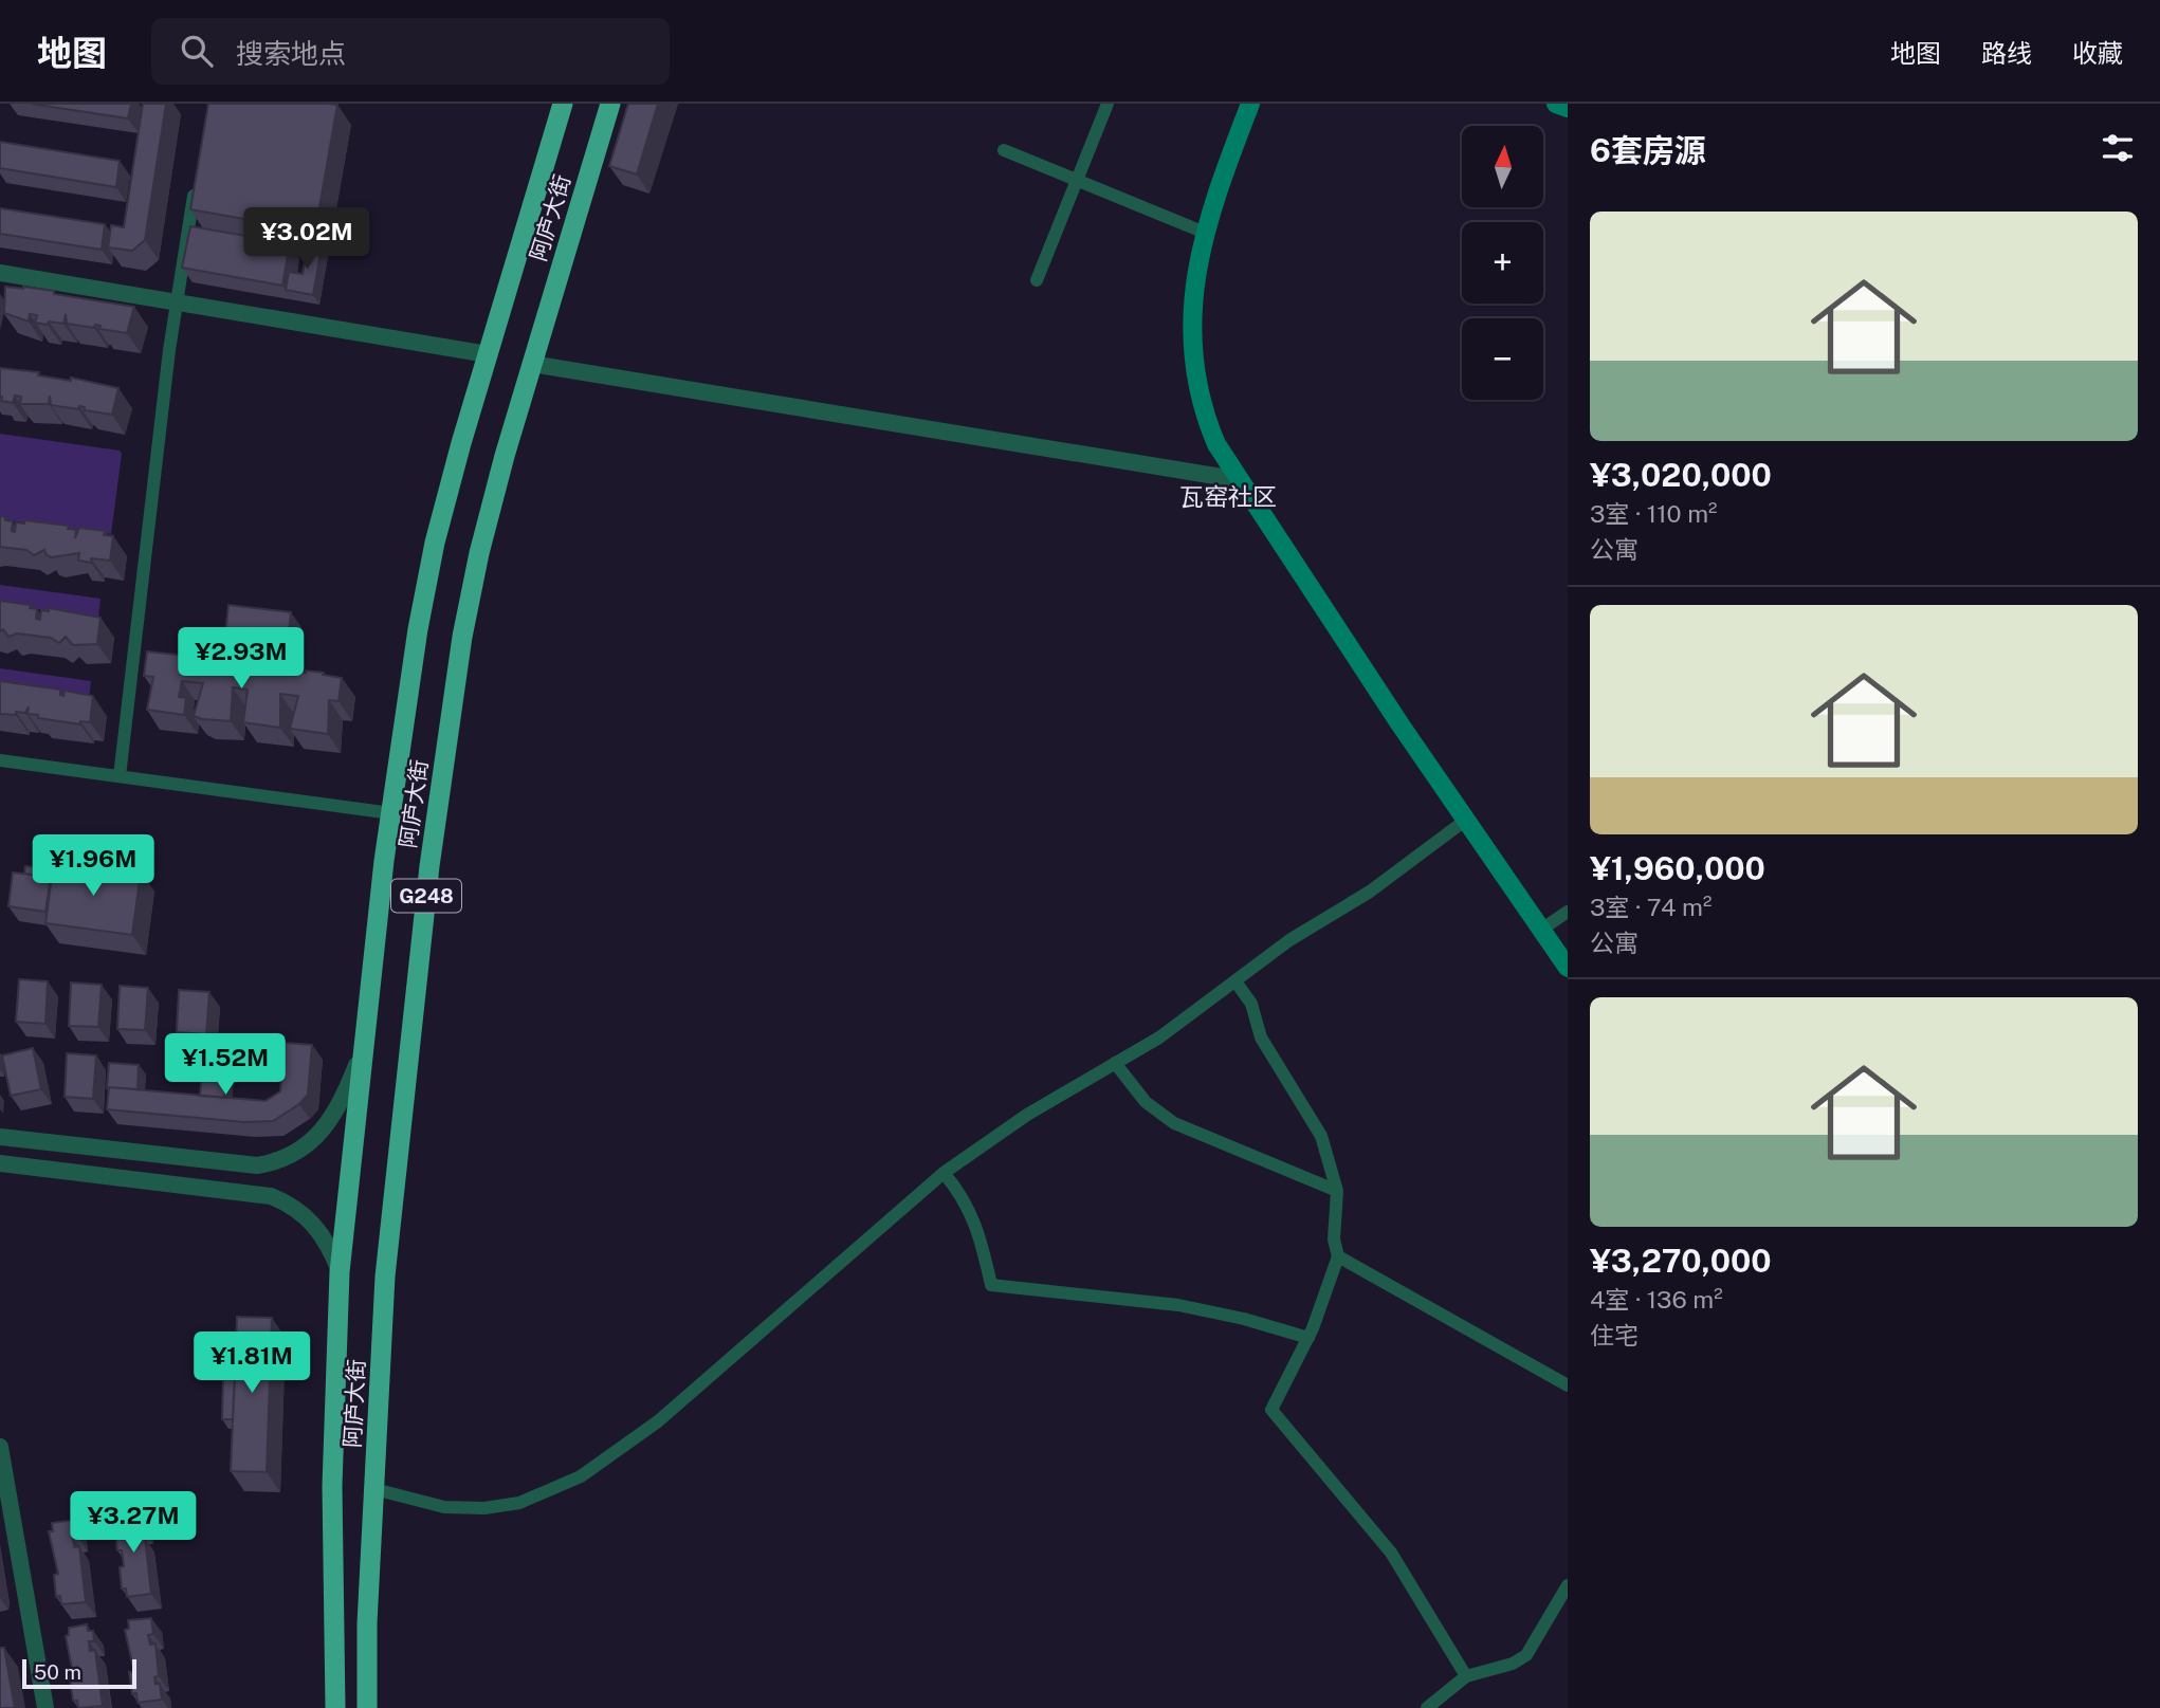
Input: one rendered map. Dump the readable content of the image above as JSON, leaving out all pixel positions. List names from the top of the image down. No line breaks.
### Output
{"streets":{"highway":["阿庐大街","G248"]},"districts":["瓦窑社区"],"scale_bar":"50 m","north":"top","page":{"header":"地图","search":"搜索地点","nav":["地图","路线","收藏"],"heading":"6套房源","map_buttons":["+","−"],"list":[{"name":"¥3,020,000","note":"3室 · 110 m² · 公寓"},{"name":"¥1,960,000","note":"3室 · 74 m² · 公寓"},{"name":"¥3,270,000","note":"4室 · 136 m² · 住宅"}],"price":["¥3.02M","¥2.93M","¥1.96M","¥1.52M","¥1.81M","¥3.27M"],"scale":"50 m"}}
